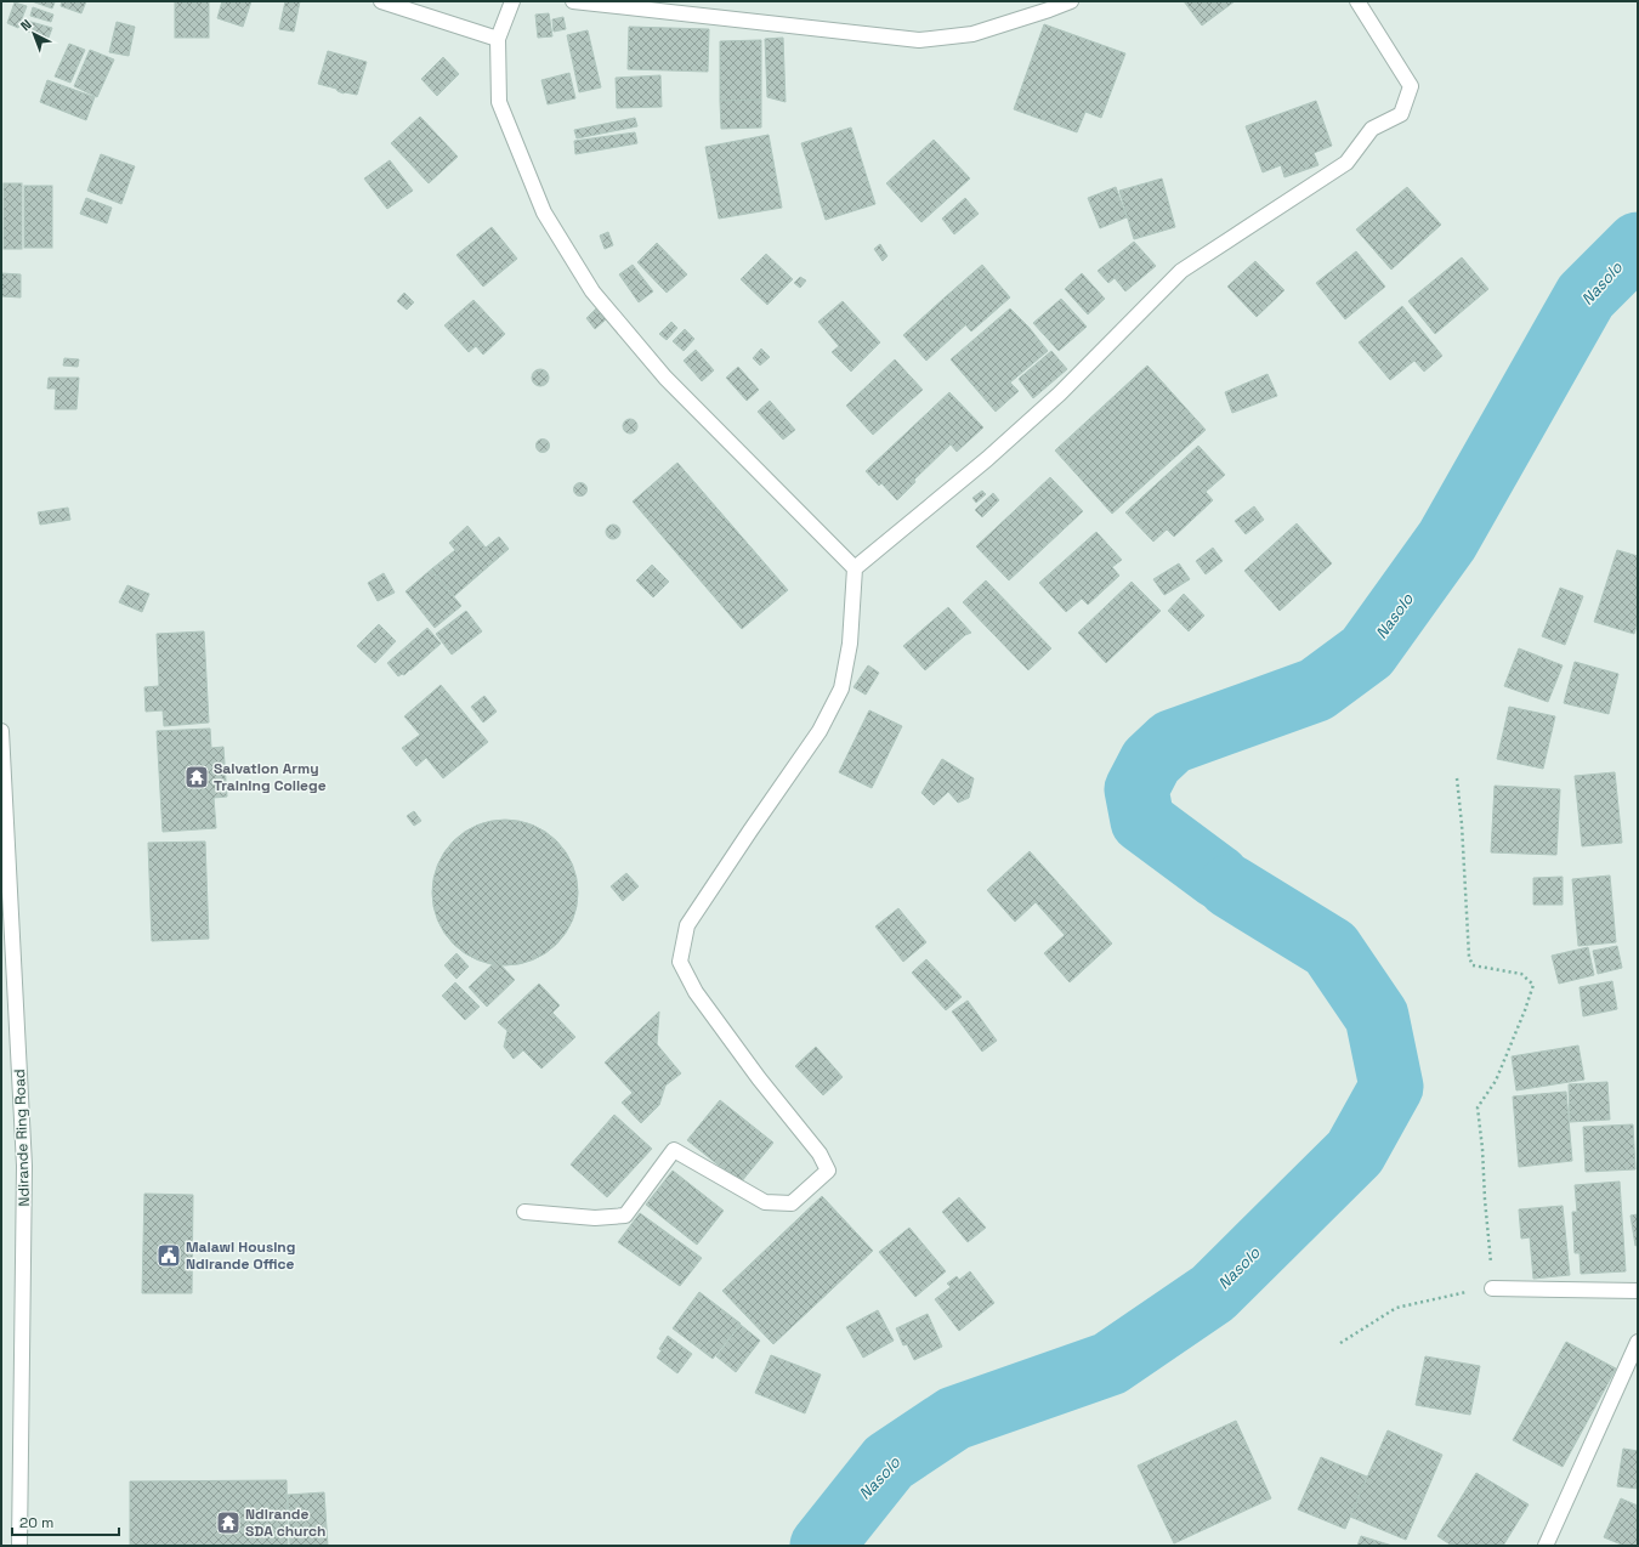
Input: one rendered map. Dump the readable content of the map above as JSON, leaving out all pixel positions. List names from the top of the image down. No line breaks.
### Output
{"streets":{"street":["Ndirande Ring Road"]},"water":["Nasolo"],"places":{"temple":["Salvation Army Training College","Ndirande SDA church"],"public building":["Malawi Housing Ndirande Office"]},"scale_bar":"20 m","north":"top left"}
